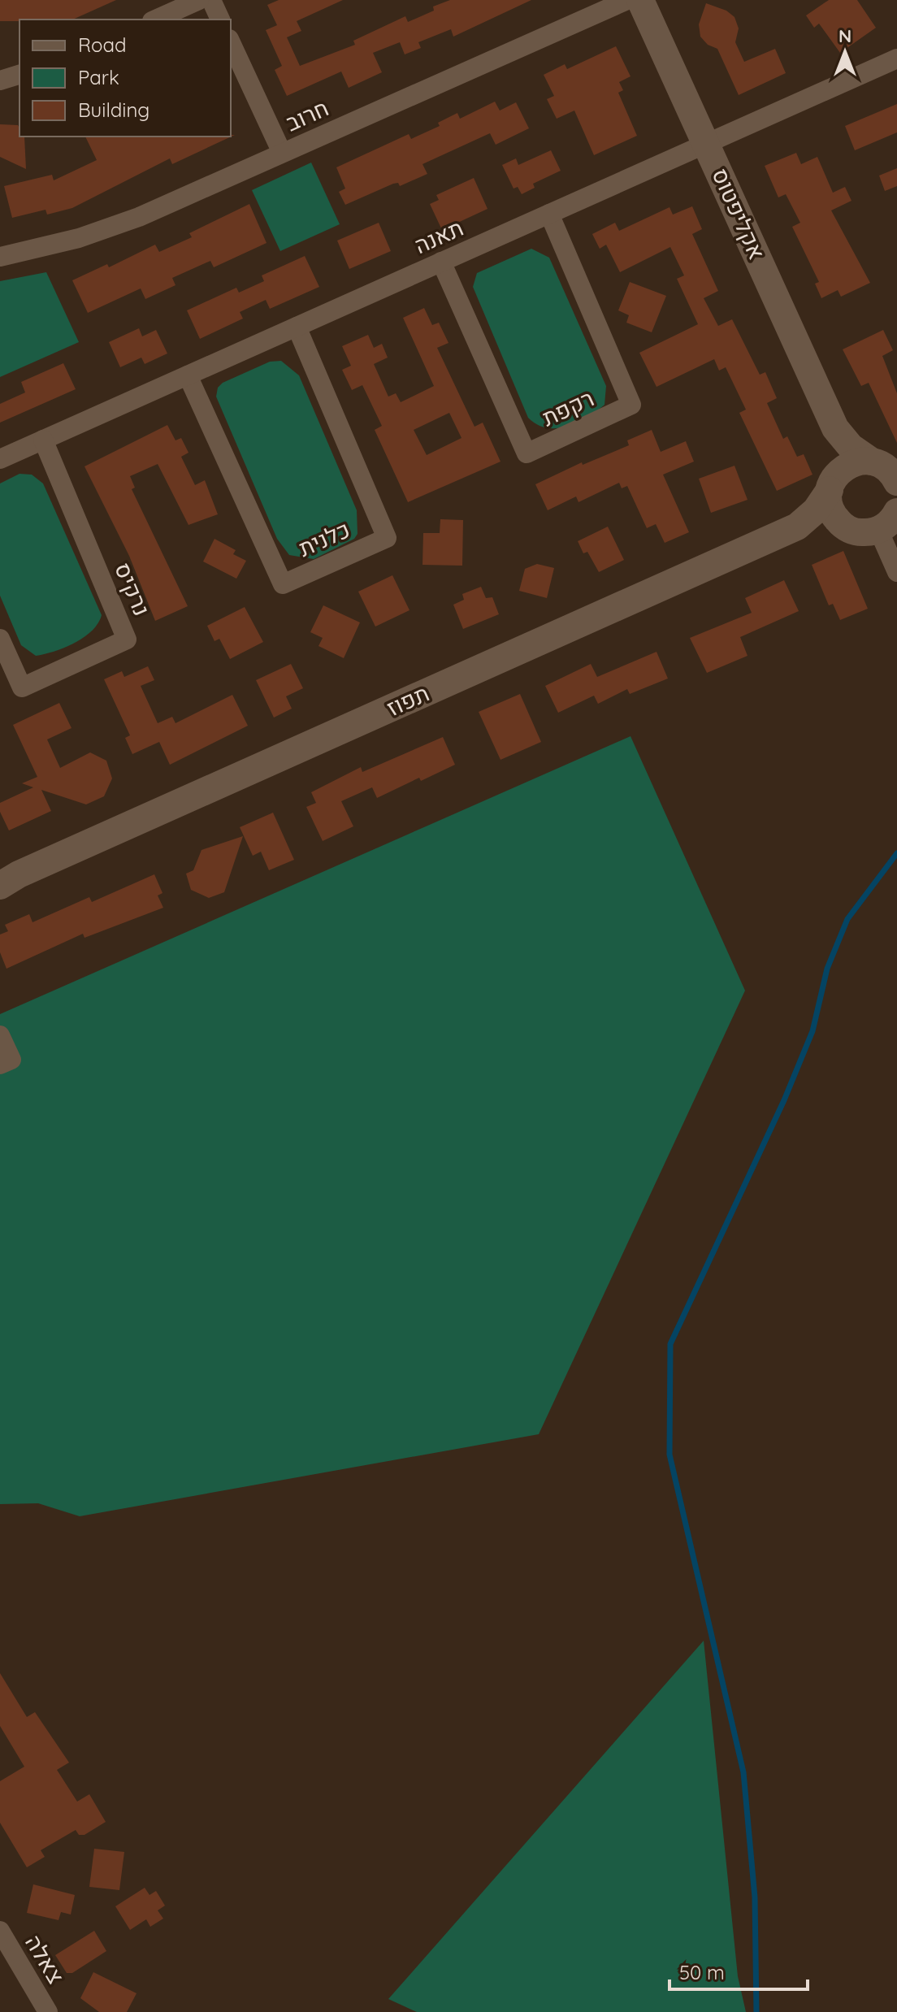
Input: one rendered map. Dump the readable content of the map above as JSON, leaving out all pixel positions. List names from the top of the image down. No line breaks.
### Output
{"streets":{"street":["חרוב","אקליפטוס","תאנה","רקפת","כלנית","נרקיס","תפוז","צאלה"]},"crossings":[["אקליפטוס","תאנה"],["אקליפטוס","תפוז"],["תאנה","רקפת"],["תאנה","כלנית"],["תאנה","נרקיס"]],"legend":["Road","Park","Building"],"scale_bar":"50 m","north":"top"}
